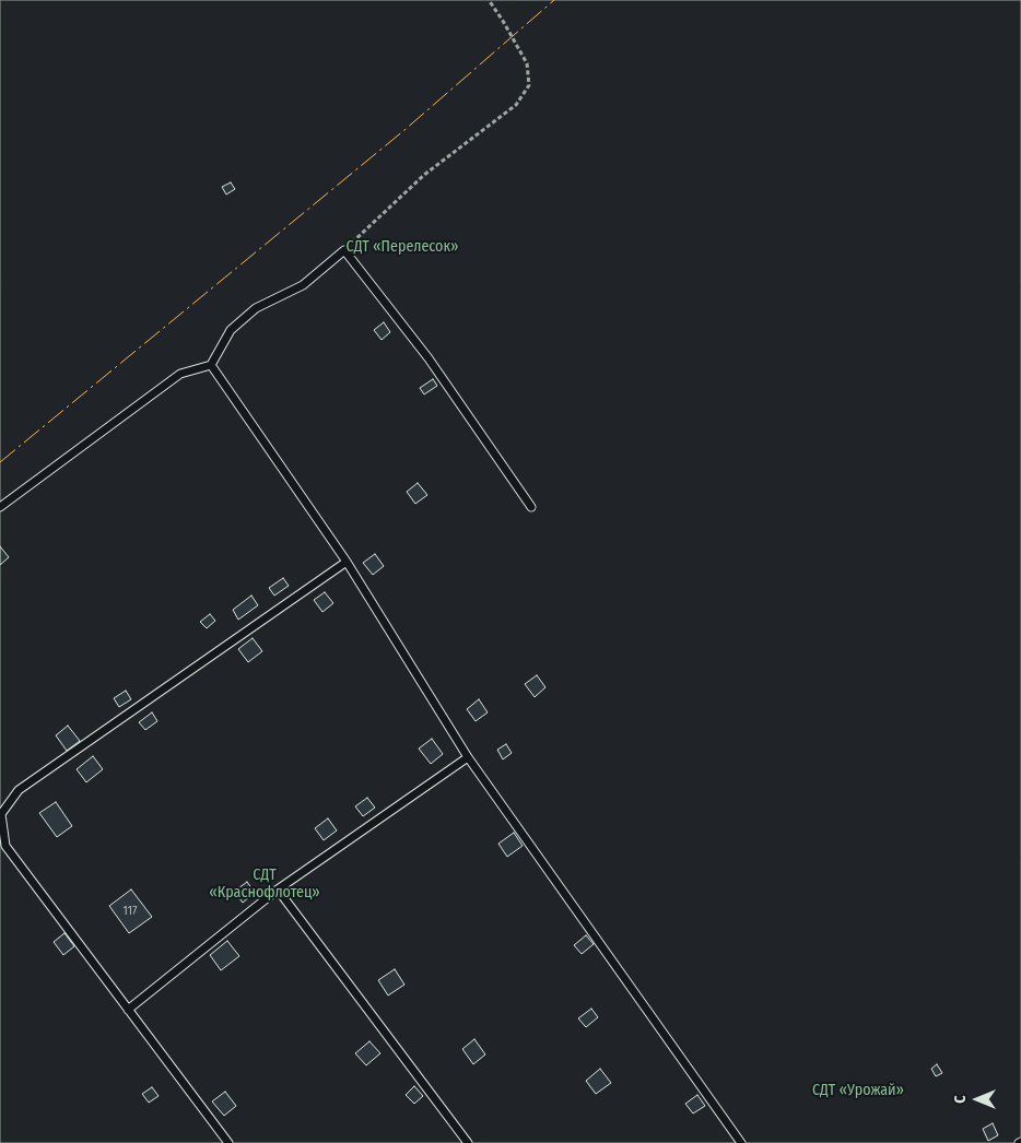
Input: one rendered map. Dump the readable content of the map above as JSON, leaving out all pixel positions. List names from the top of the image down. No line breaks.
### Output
{"parks":["СДТ «Перелесок»","СДТ «Краснофлотец»","СДТ «Урожай»"],"house_numbers":["117"],"north":"left"}
